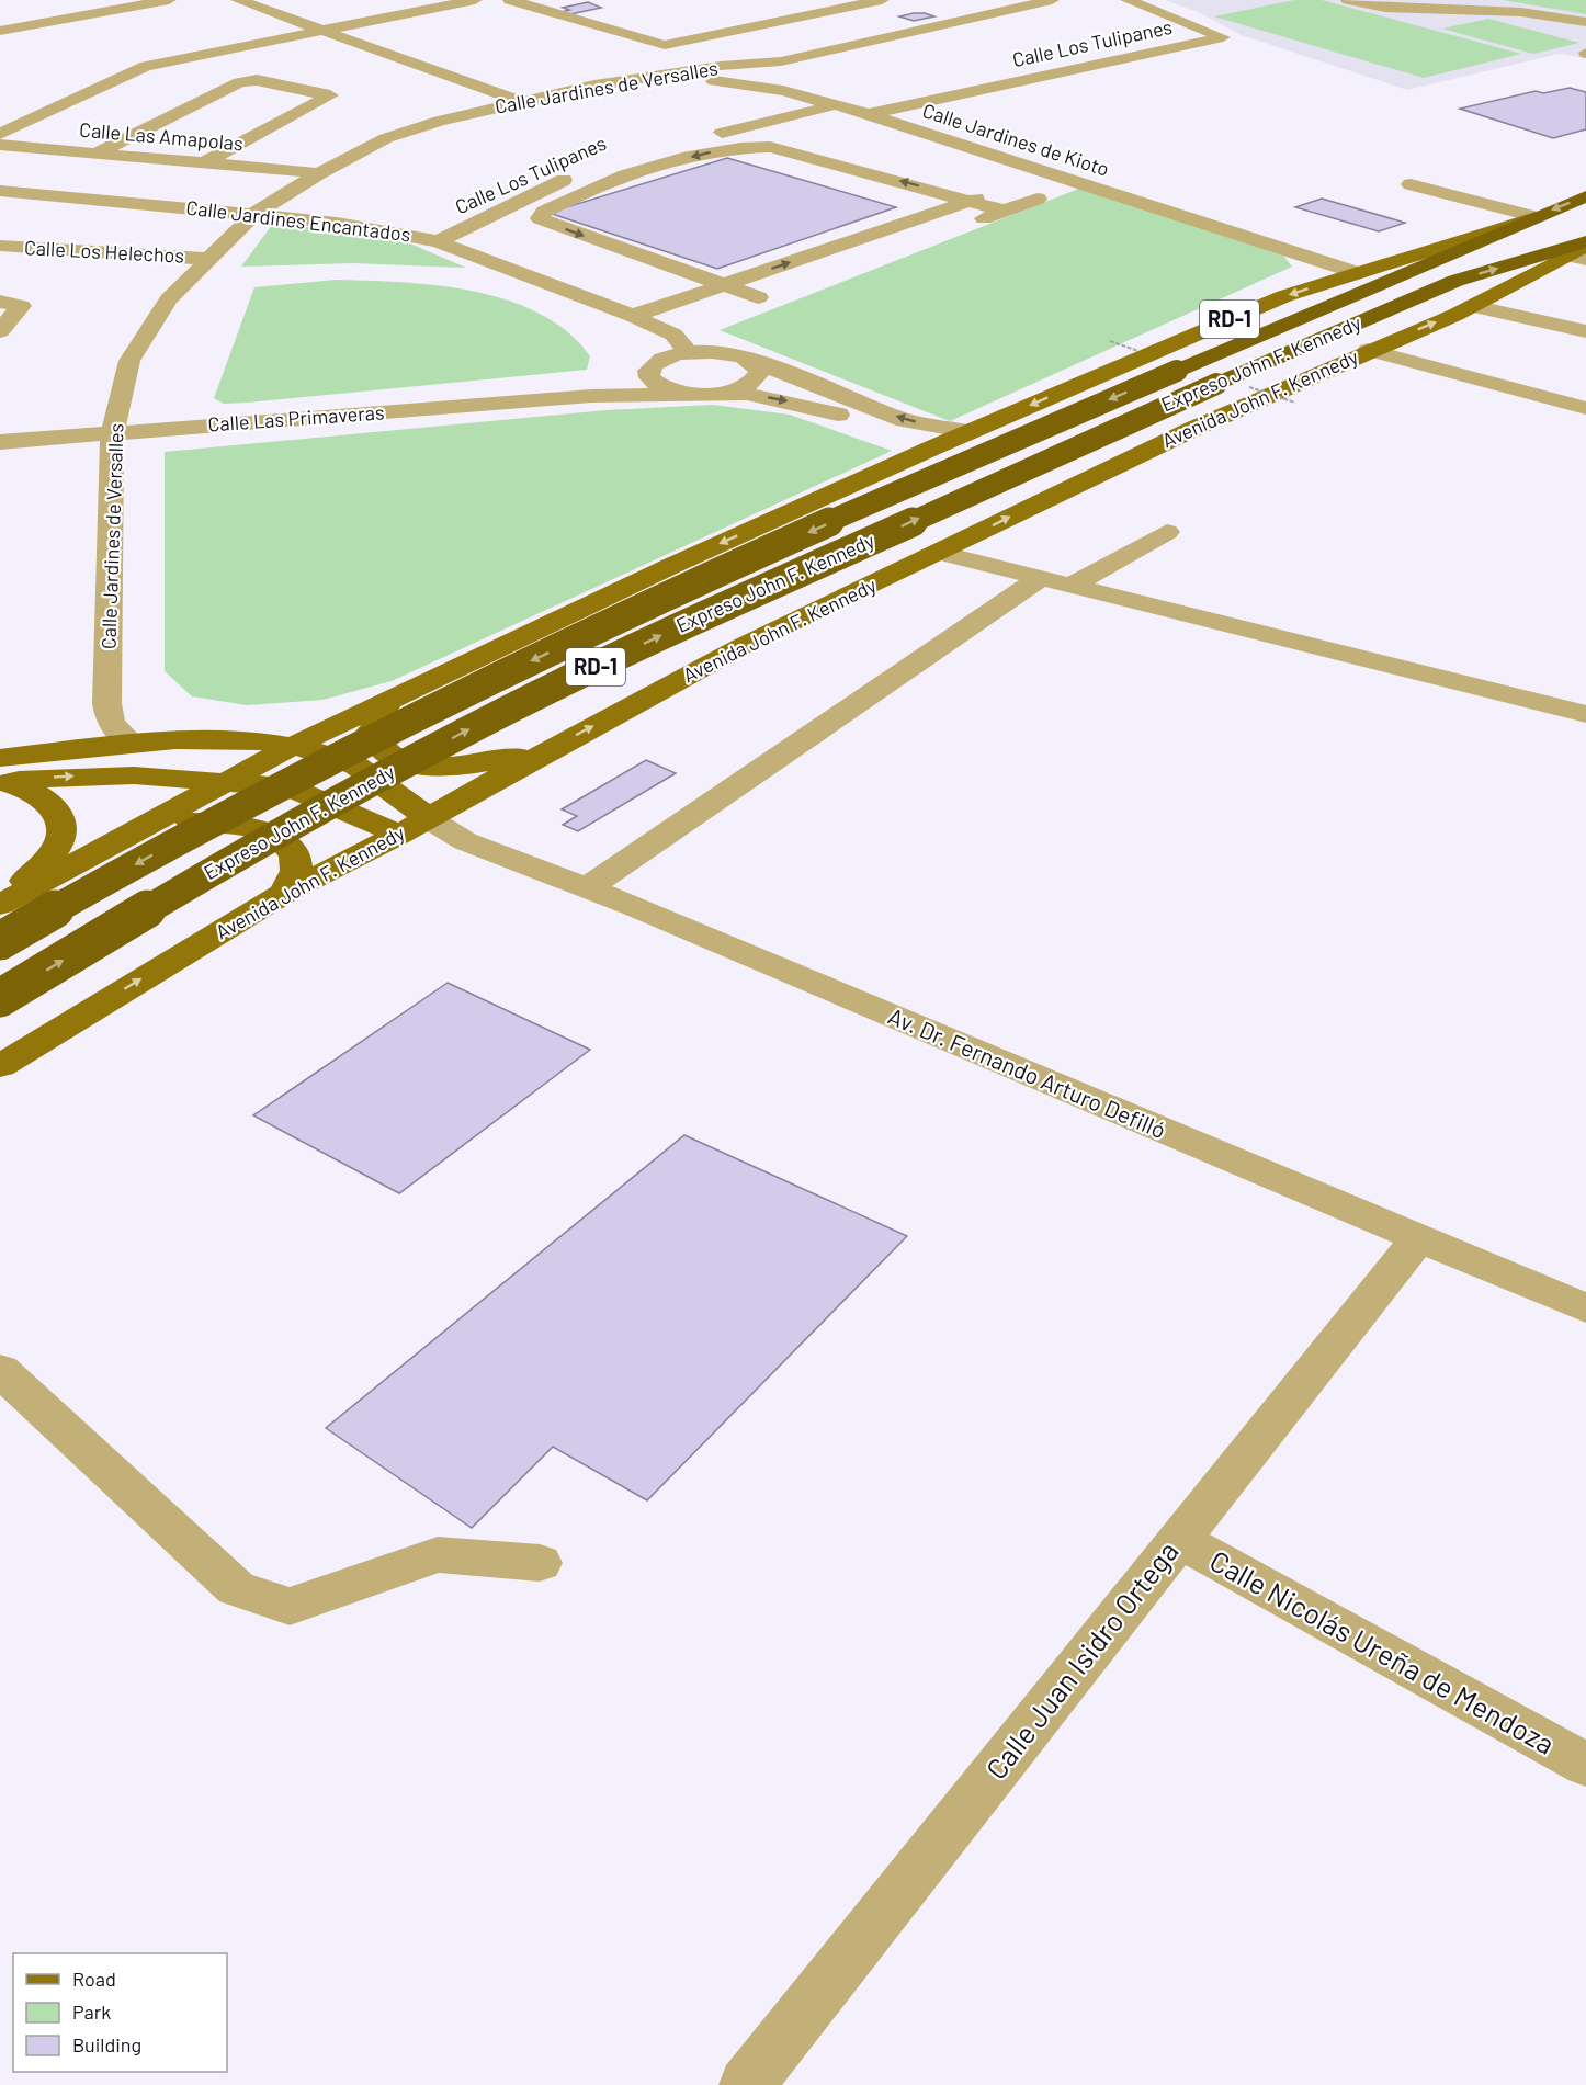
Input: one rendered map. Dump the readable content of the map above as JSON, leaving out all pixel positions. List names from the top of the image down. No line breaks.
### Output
{"streets":{"highway":["RD-1","Expreso John F. Kennedy"],"main road":["Avenida John F. Kennedy"],"street":["Calle Los Tulipanes","Calle Jardines de Versalles","Calle Las Amapolas","Calle Jardines de Kioto","Calle Jardines Encantados","Calle Los Helechos","Calle Las Primaveras","Av. Dr. Fernando Arturo Defilló","Calle Nicolás Ureña de Mendoza","Calle Juan Isidro Ortega"]},"crossings":[["Calle Los Tulipanes","Calle Jardines de Kioto"],["Calle Los Tulipanes","Calle Jardines Encantados"],["Calle Jardines de Versalles","Calle Las Amapolas"],["Calle Jardines de Versalles","Calle Jardines de Kioto"],["Calle Jardines de Versalles","Calle Jardines Encantados"],["Calle Jardines de Versalles","Calle Los Helechos"],["Calle Jardines de Versalles","Calle Las Primaveras"],["Calle Jardines de Kioto","RD-1"],["Calle Jardines Encantados","Calle Las Primaveras"],["RD-1","Expreso John F. Kennedy"],["RD-1","Calle Las Primaveras"],["Expreso John F. Kennedy","Avenida John F. Kennedy"],["Avenida John F. Kennedy","Av. Dr. Fernando Arturo Defilló"],["Av. Dr. Fernando Arturo Defilló","Calle Juan Isidro Ortega"],["Calle Nicolás Ureña de Mendoza","Calle Juan Isidro Ortega"]],"legend":["Road","Park","Building"]}
